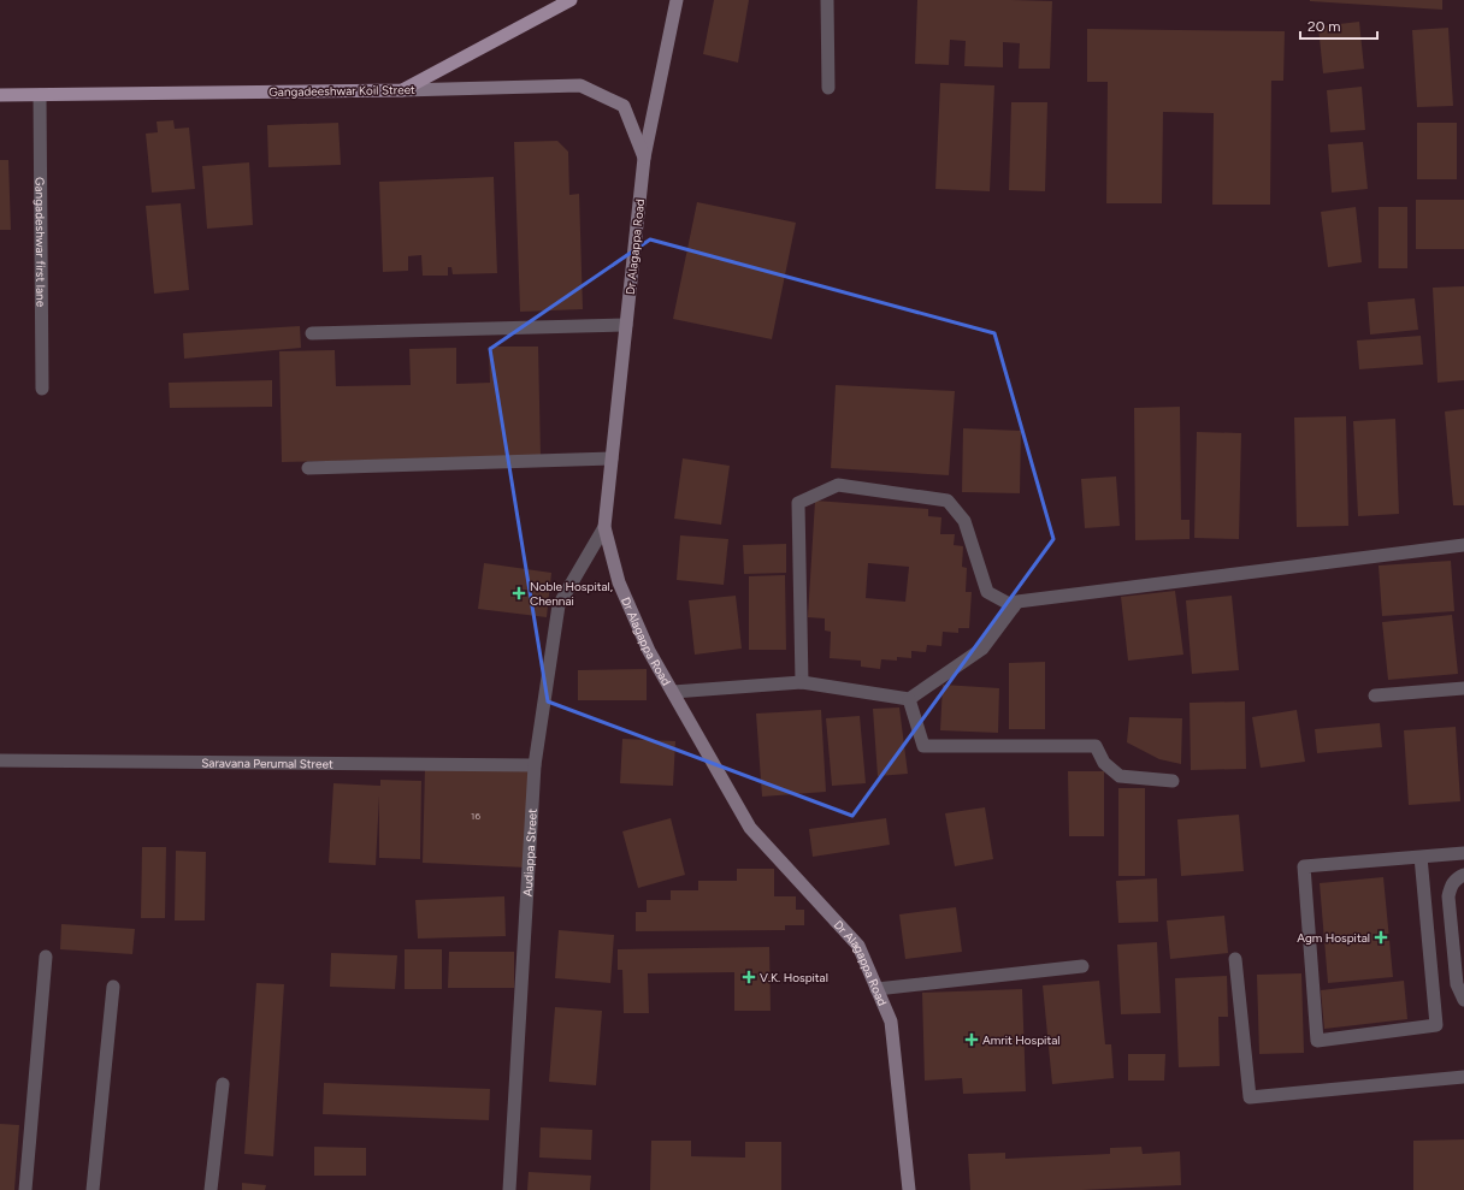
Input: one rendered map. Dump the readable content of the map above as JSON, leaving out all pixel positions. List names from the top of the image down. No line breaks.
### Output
{"streets":{"main road":["Gangadeeshwar Koil Street","Dr Alagappa Road"],"street":["Gangadeshwar first lane","Saravana Perumal Street","Audiappa Street"]},"crossings":[["Gangadeeshwar Koil Street","Gangadeshwar first lane"],["Gangadeeshwar Koil Street","Dr Alagappa Road"],["Dr Alagappa Road","Audiappa Street"],["Saravana Perumal Street","Audiappa Street"]],"places":{"health":["Noble Hospital, Chennai","Agm Hospital","V.K. Hospital","Amrit Hospital"]},"house_numbers":["16"],"scale_bar":"20 m"}
